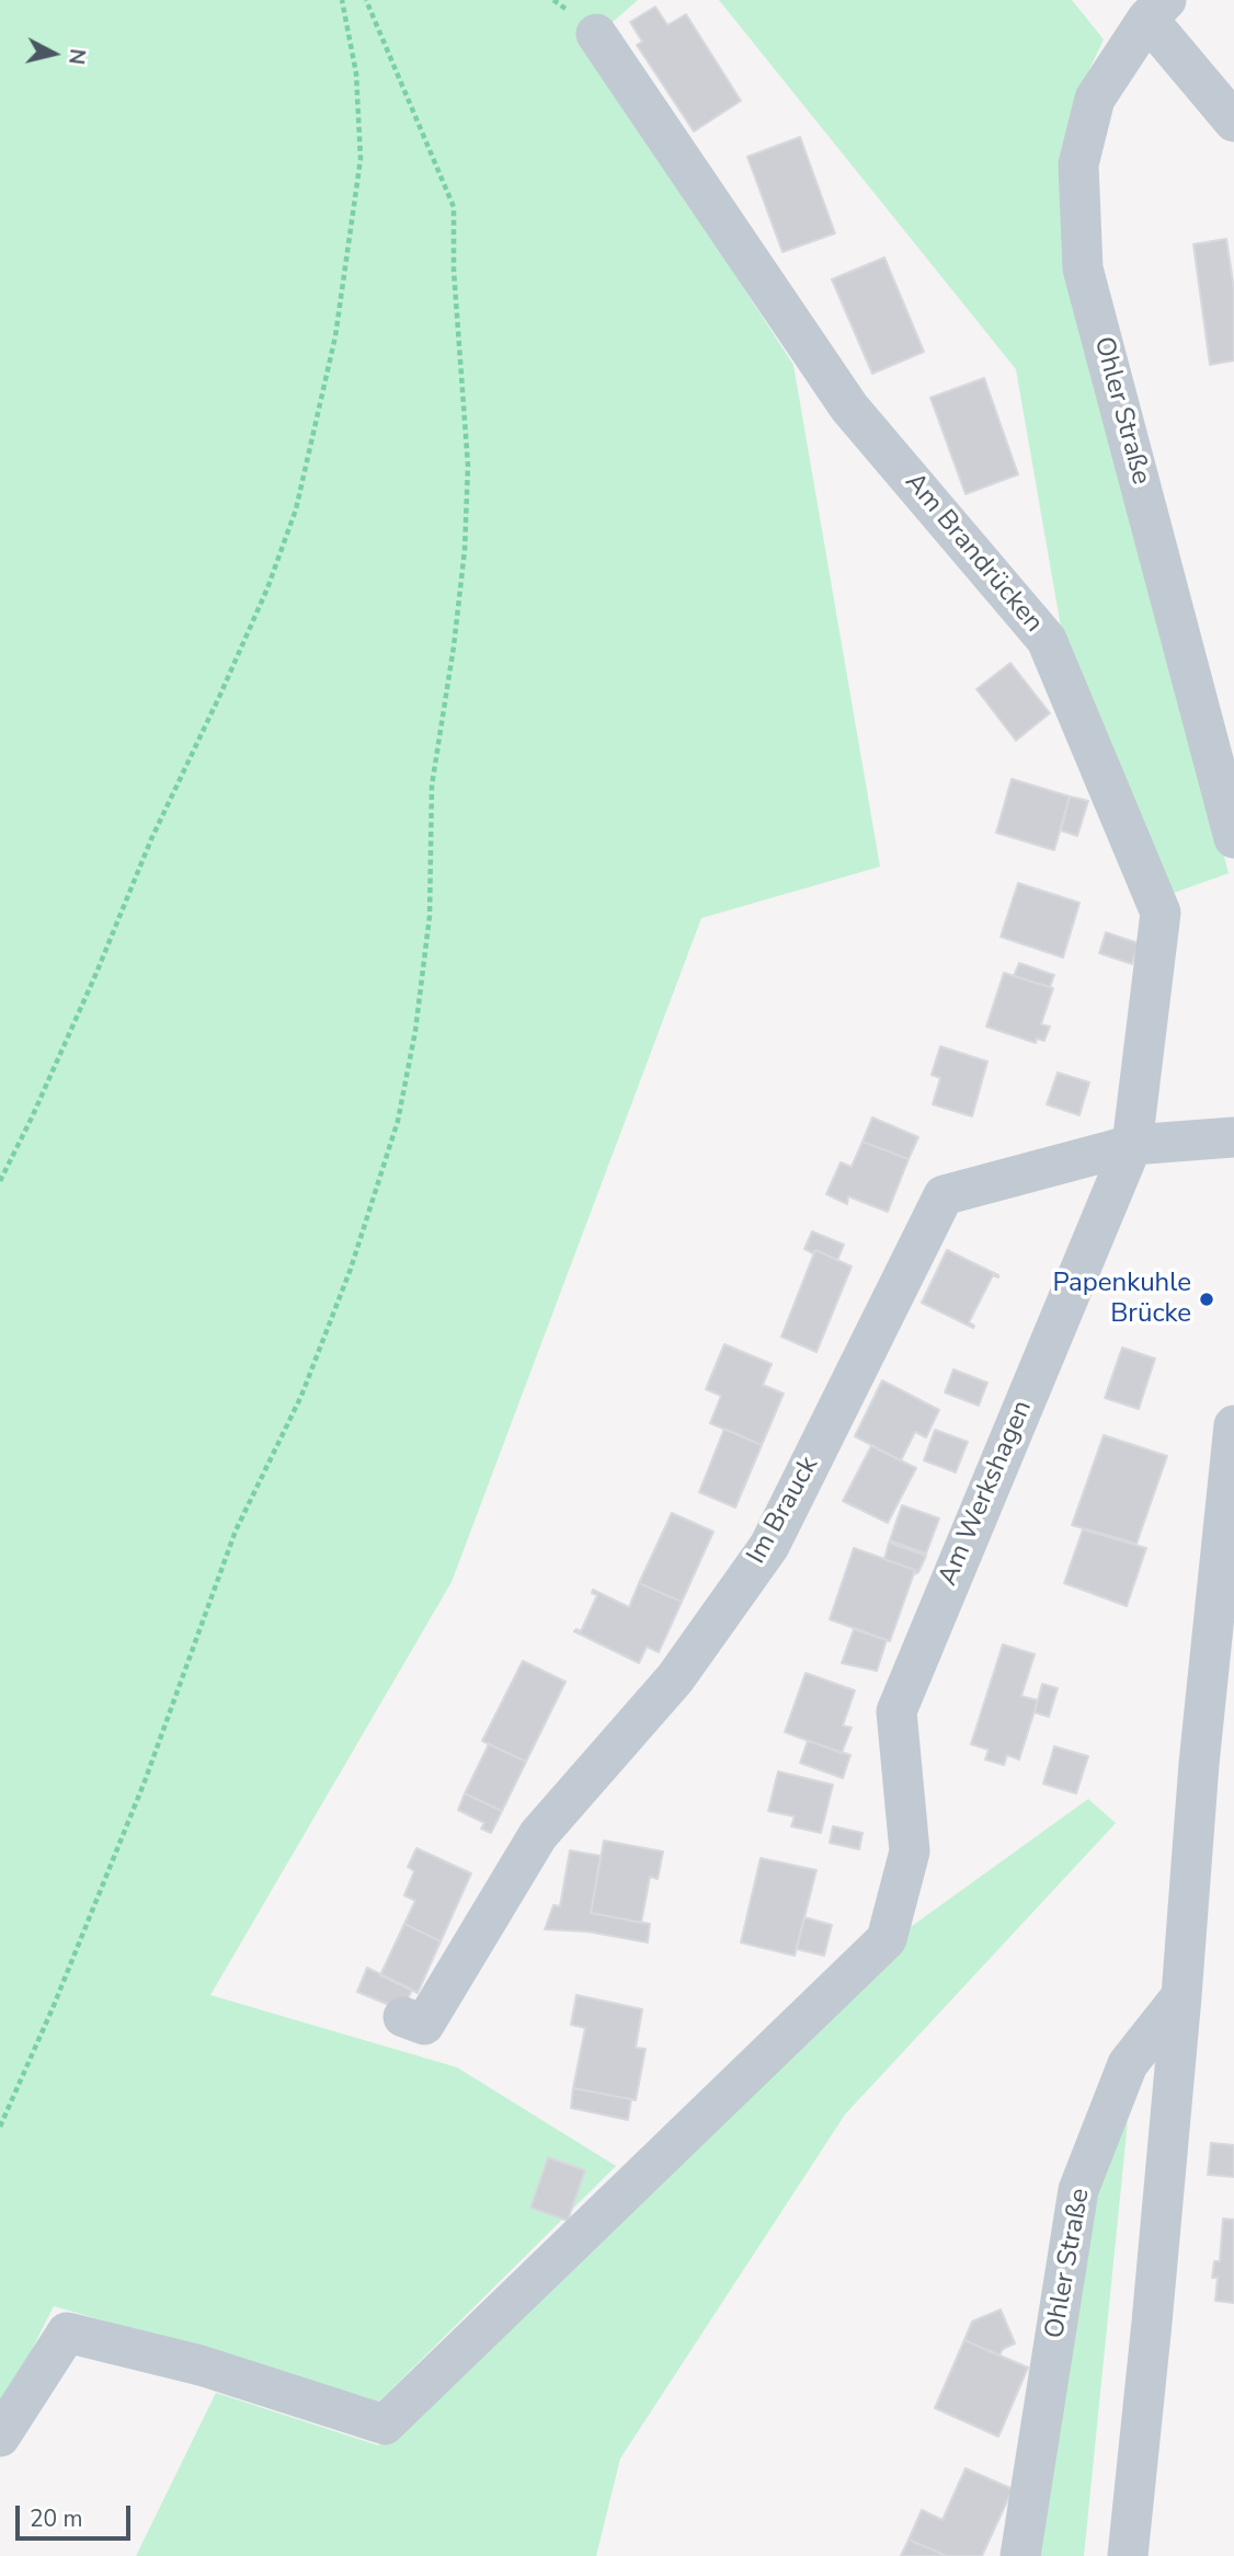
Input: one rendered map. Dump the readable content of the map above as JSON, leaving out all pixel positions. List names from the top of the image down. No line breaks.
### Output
{"streets":{"street":["Ohler Straße","Am Brandrücken","Am Werkshagen","Im Brauck"]},"crossings":[["Am Brandrücken","Am Werkshagen"],["Am Brandrücken","Im Brauck"],["Am Werkshagen","Im Brauck"]],"places":["Papenkuhle Brücke"],"scale_bar":"20 m","north":"right"}
